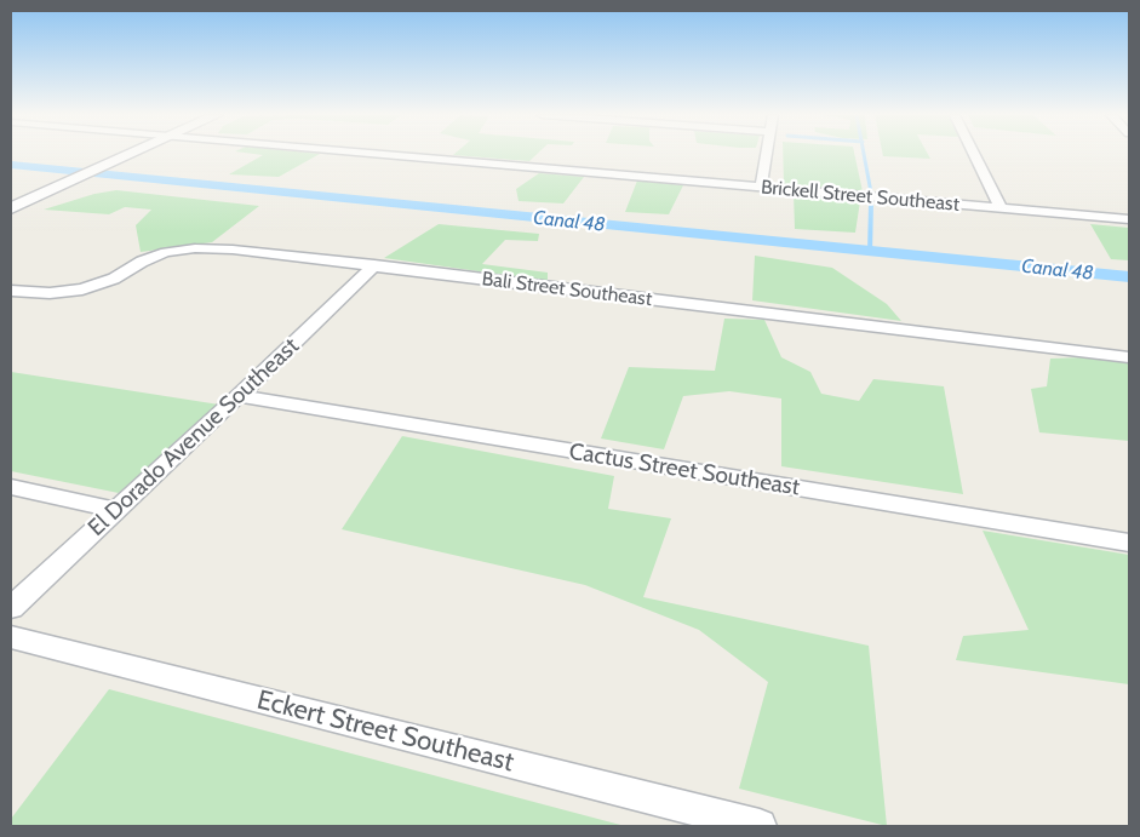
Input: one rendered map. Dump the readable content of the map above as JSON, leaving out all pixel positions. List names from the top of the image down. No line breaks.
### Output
{"streets":{"street":["Brickell Street Southeast","Bali Street Southeast","El Dorado Avenue Southeast","Cactus Street Southeast","Eckert Street Southeast"]},"crossings":[["Bali Street Southeast","El Dorado Avenue Southeast"],["El Dorado Avenue Southeast","Cactus Street Southeast"]],"water":["Canal 48"]}
